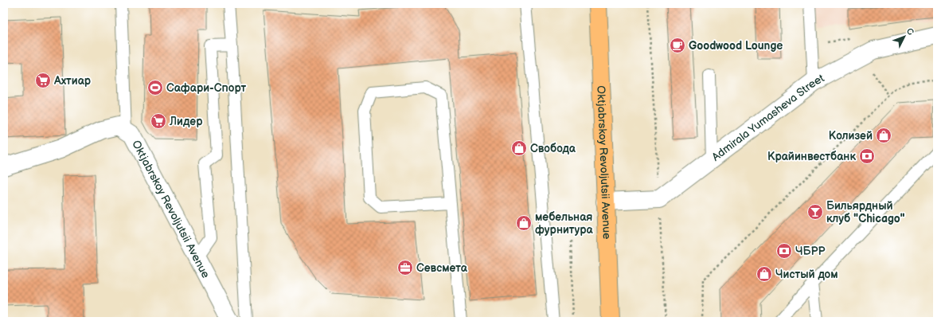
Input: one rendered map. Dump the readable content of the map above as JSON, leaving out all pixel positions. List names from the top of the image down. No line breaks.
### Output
{"streets":{"main road":["Oktjabrskoy Revoljutsii Avenue"],"street":["Admirala Yumasheva Street"]},"places":{"cafe":["Goodwood Lounge"],"supermarket":["Ахтиар","Лидер"],"sports":["Сафари-Спорт"],"shop":["Колизей","Свобода","мебельная фурнитура","Чистый дом"],"bank":["Крайинвестбанк","ЧБРР"],"bar":["Бильярдный клуб \"Chicago\""],"office":["Севсмета"]},"north":"top right"}
